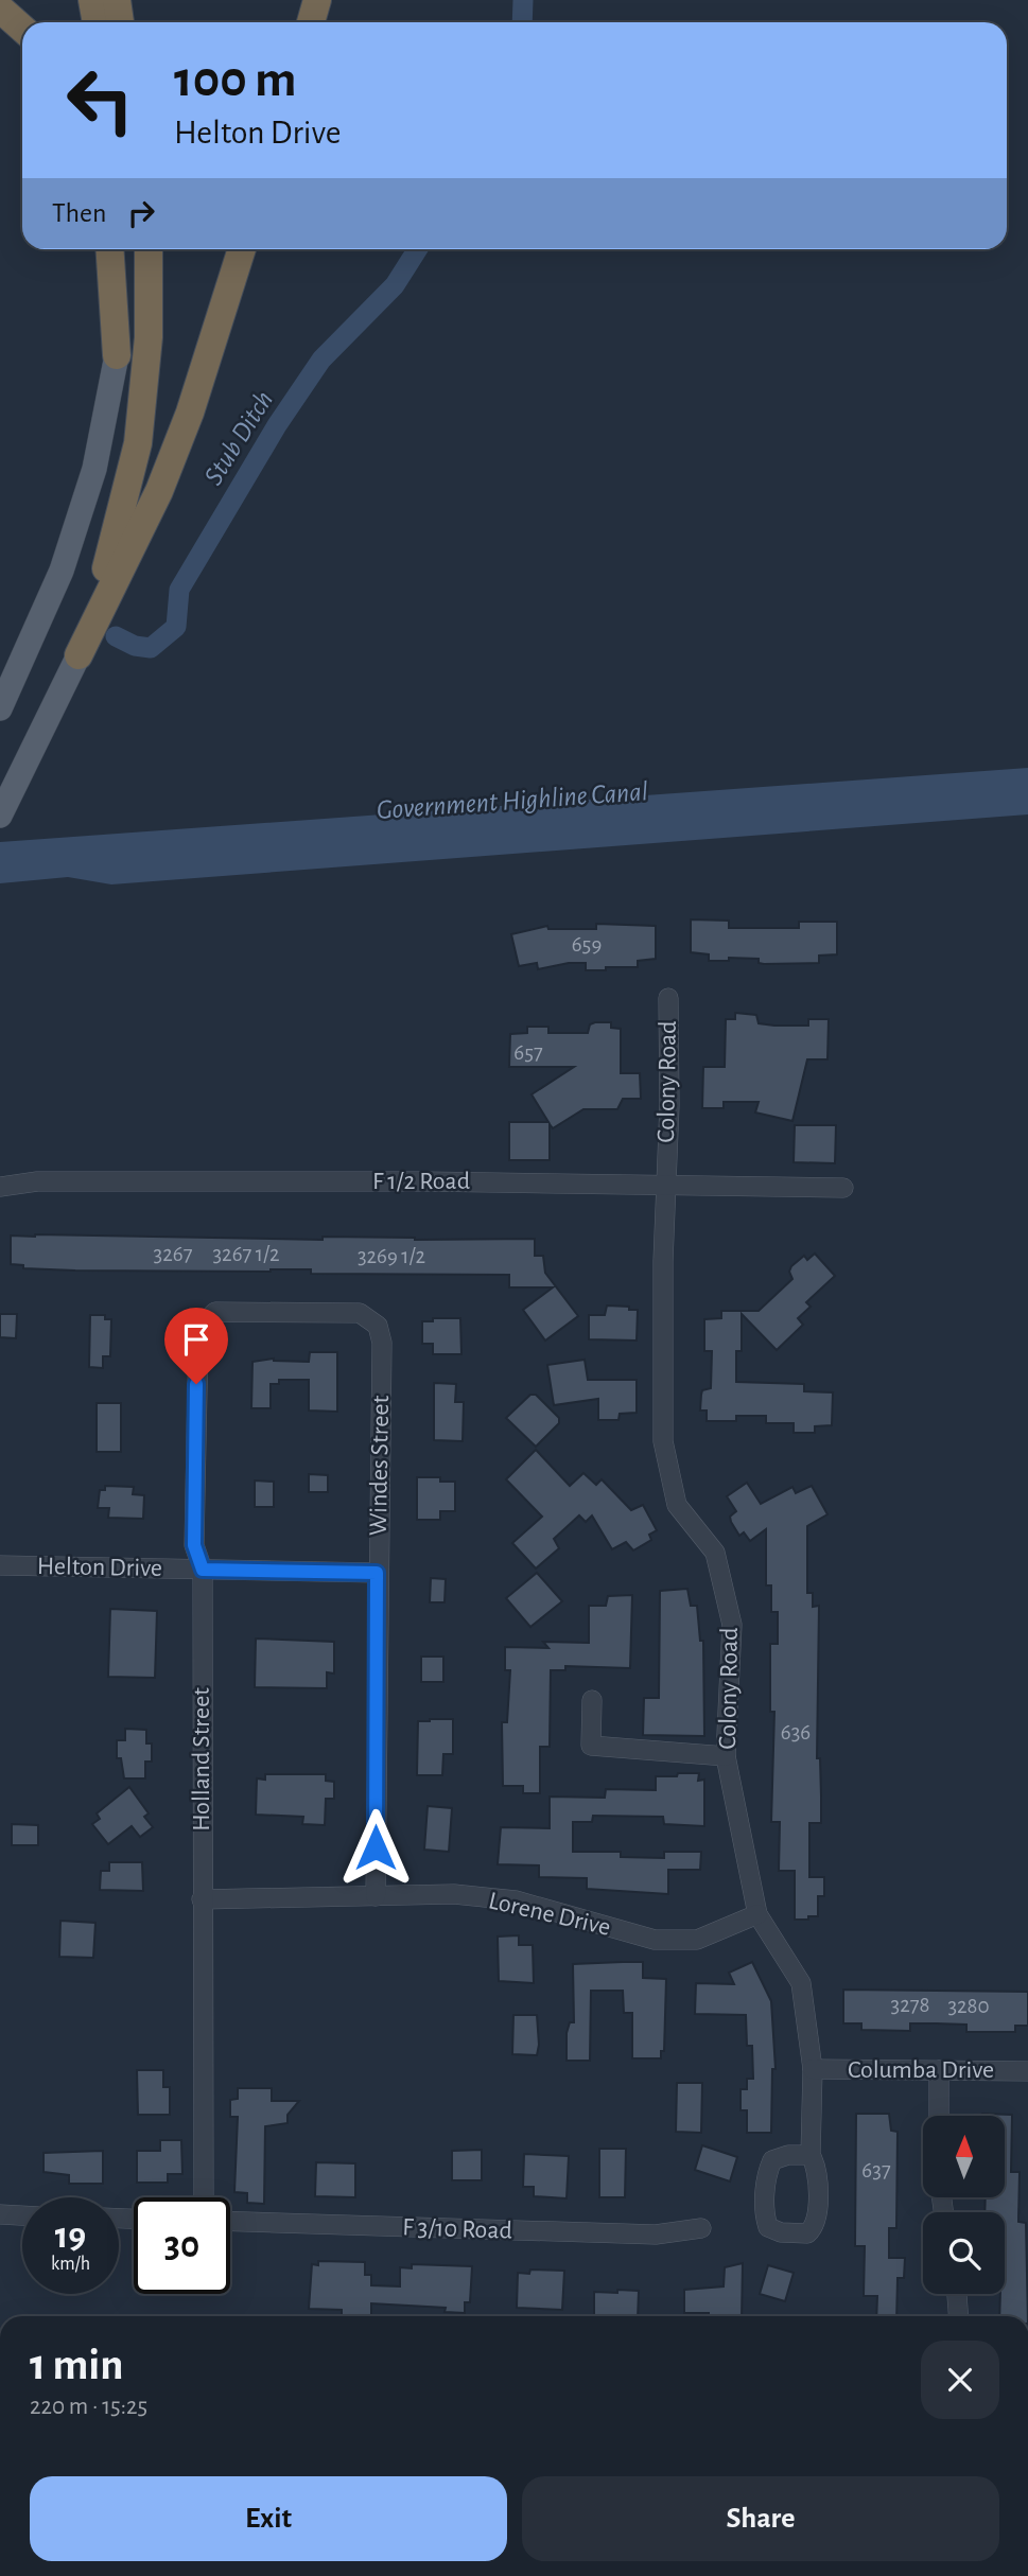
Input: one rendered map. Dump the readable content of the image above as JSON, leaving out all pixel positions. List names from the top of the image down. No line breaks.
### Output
{"streets":{"street":["Colony Road","F 1/2 Road","Windes Street","Helton Drive","Holland Street","Lorene Drive","Columba Drive","F 3/10 Road"]},"crossings":[["Colony Road","F 1/2 Road"],["Colony Road","Lorene Drive"],["Colony Road","Columba Drive"],["Windes Street","Helton Drive"],["Windes Street","Holland Street"],["Windes Street","Lorene Drive"],["Helton Drive","Holland Street"],["Holland Street","Lorene Drive"]],"water":["Stub Ditch","Government Highline Canal"],"house_numbers":["659","657","3267","3267 1/2","3269 1/2","636","3278","3280","637"],"north":"top","page":{"turn":["100 m","Helton Drive"],"then":"Then","speed":"19 km/h","limit":"30","heading":["1 min","220 m · 15:25"],"buttons":["Exit","Share"]}}
